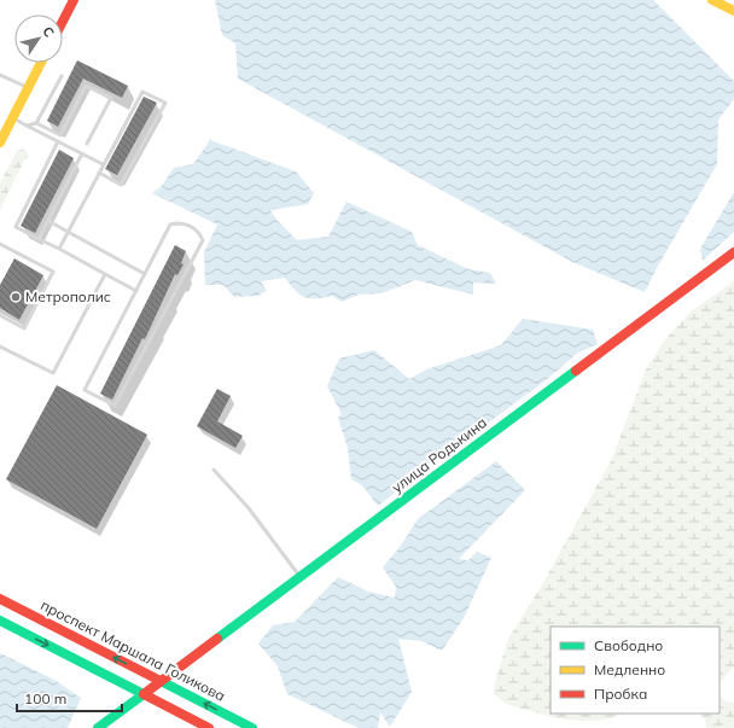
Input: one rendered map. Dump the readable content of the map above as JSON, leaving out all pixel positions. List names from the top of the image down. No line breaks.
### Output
{"streets":{"main road":["улица Родькина","проспект Маршала Голикова"]},"crossings":[["улица Родькина","проспект Маршала Голикова"]],"places":["Метрополис"],"legend":["Свободно","Медленно","Пробка"],"scale_bar":"100 m","north":"top right"}
